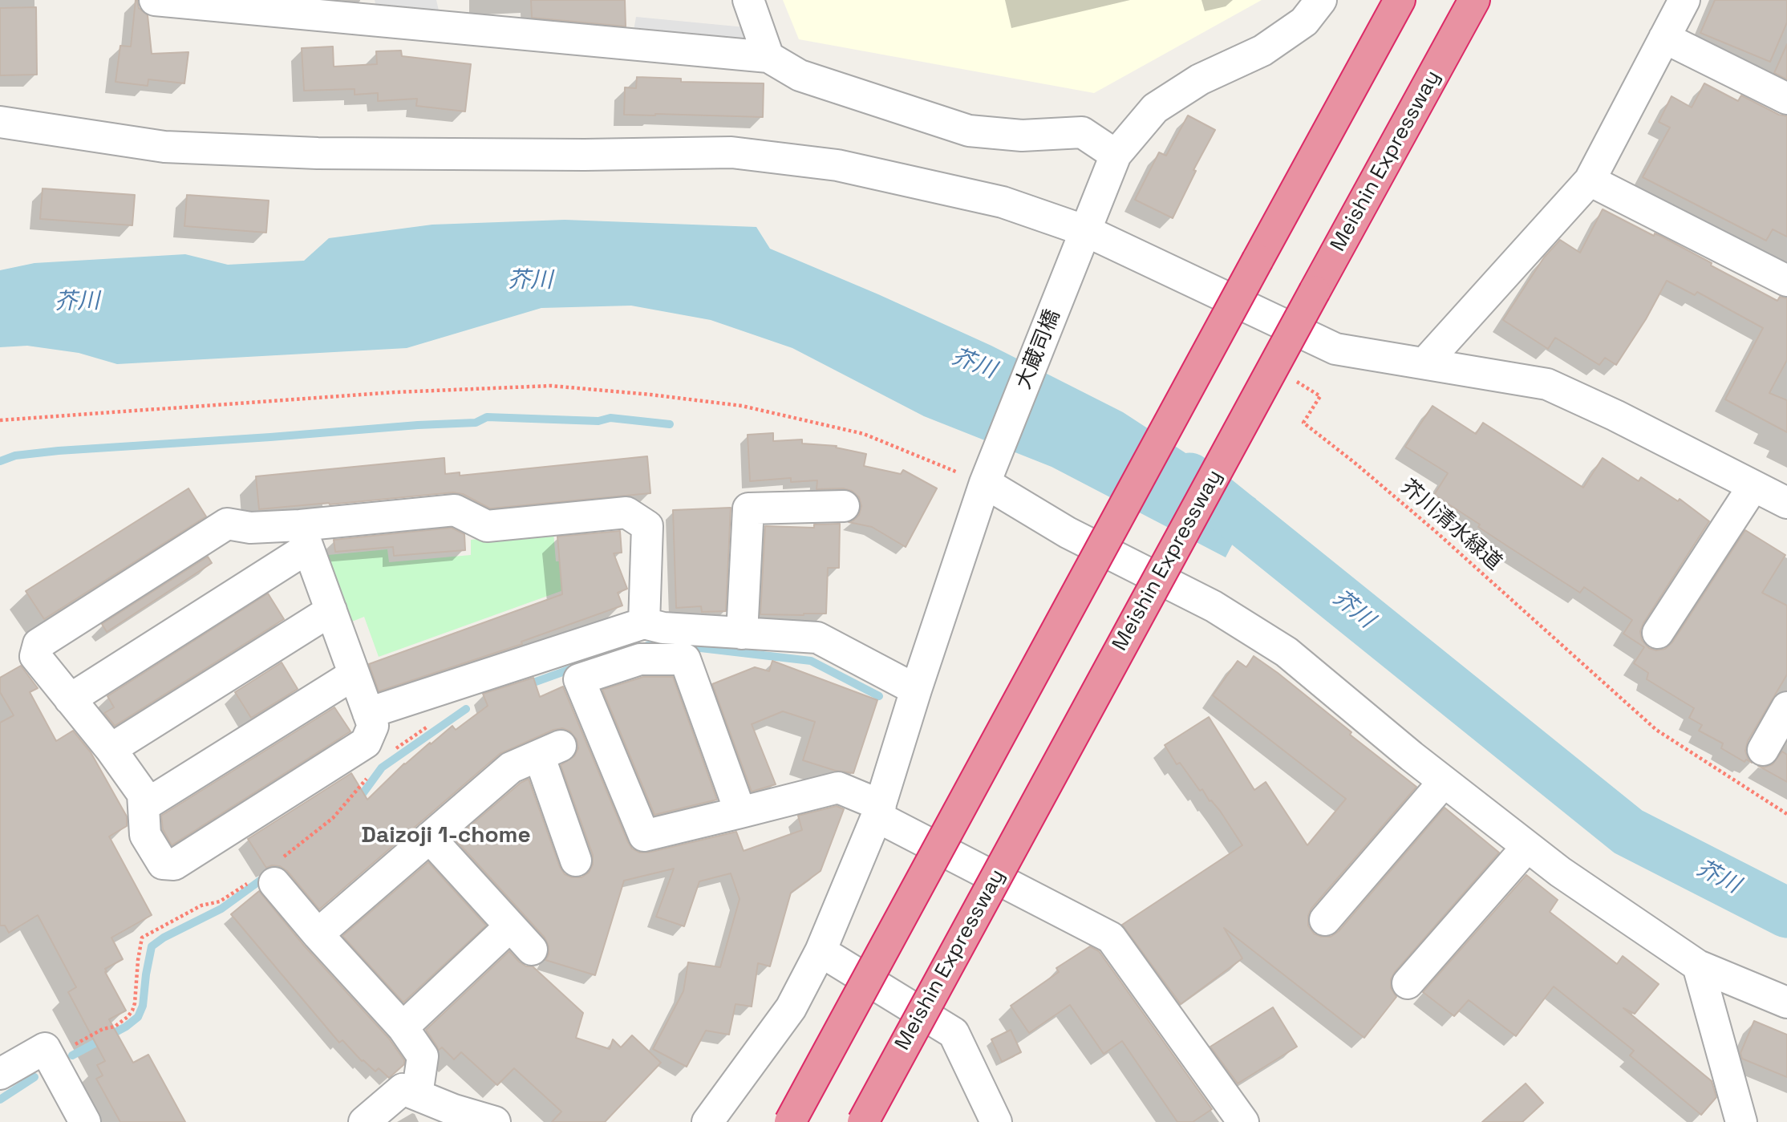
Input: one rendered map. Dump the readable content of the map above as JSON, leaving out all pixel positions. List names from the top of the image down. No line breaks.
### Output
{"streets":{"highway":["Meishin Expressway"],"street":["大蔵司橋"],"path":["芥川清水緑道"]},"districts":["Daizoji 1-chome"],"water":["芥川"]}
